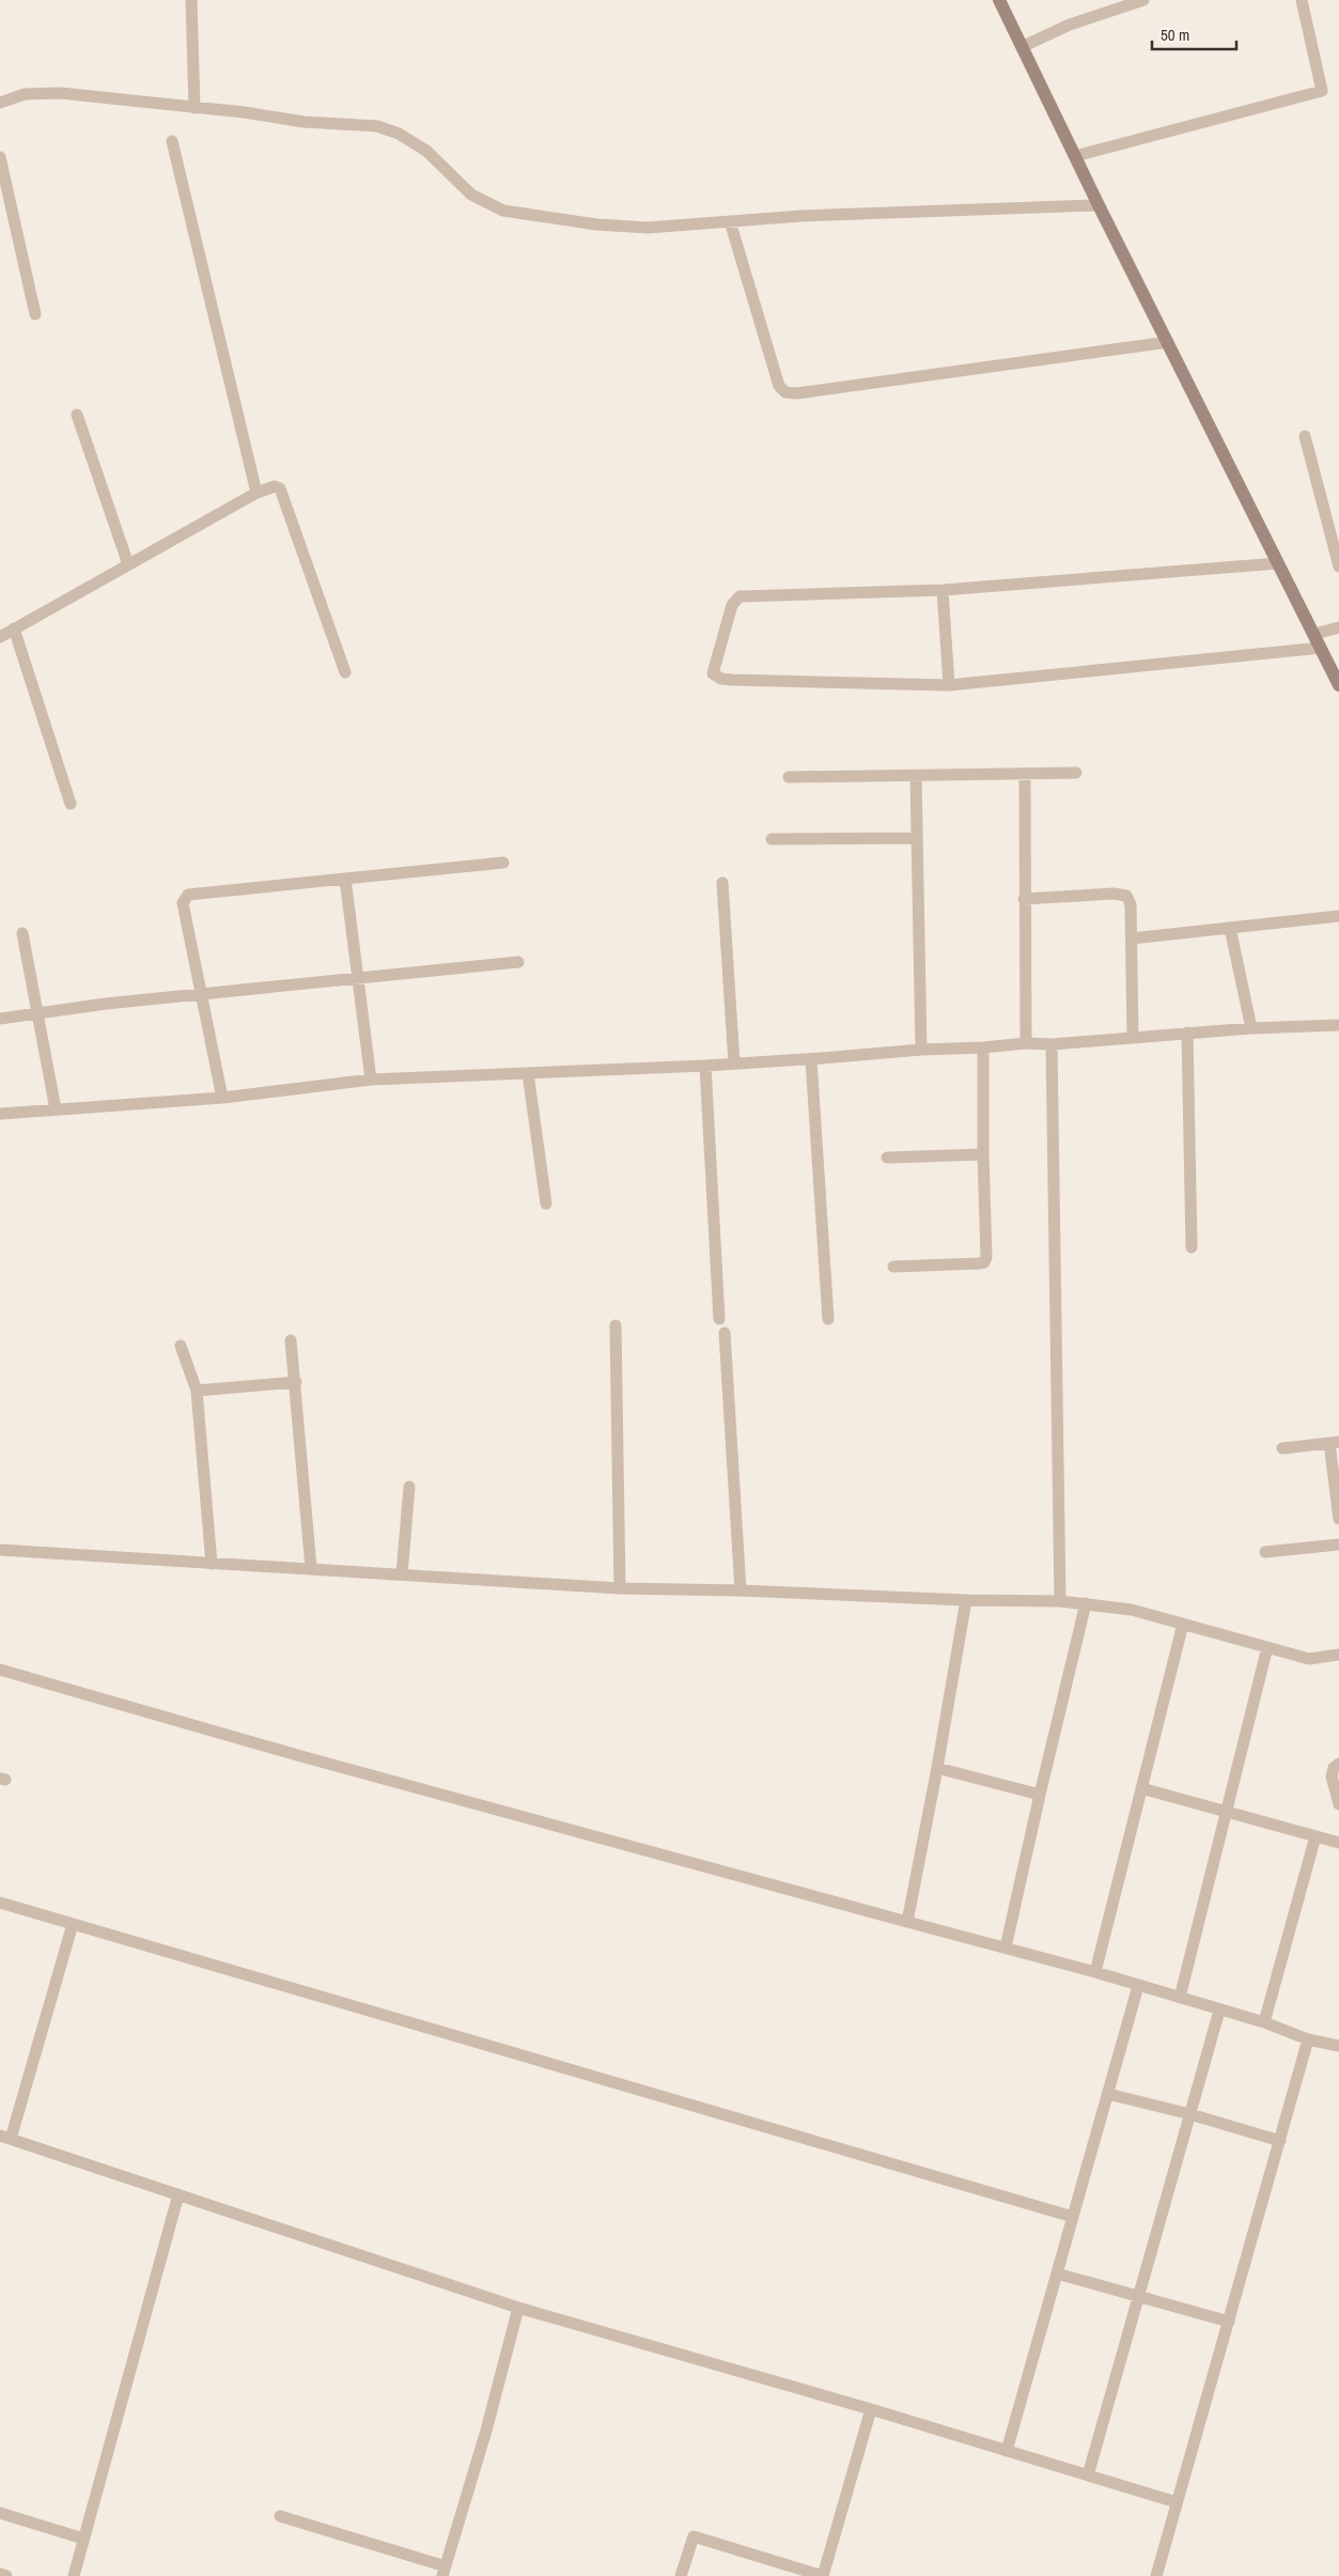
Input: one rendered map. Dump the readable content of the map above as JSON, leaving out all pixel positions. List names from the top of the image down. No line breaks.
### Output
{"scale_bar":"50 m"}
